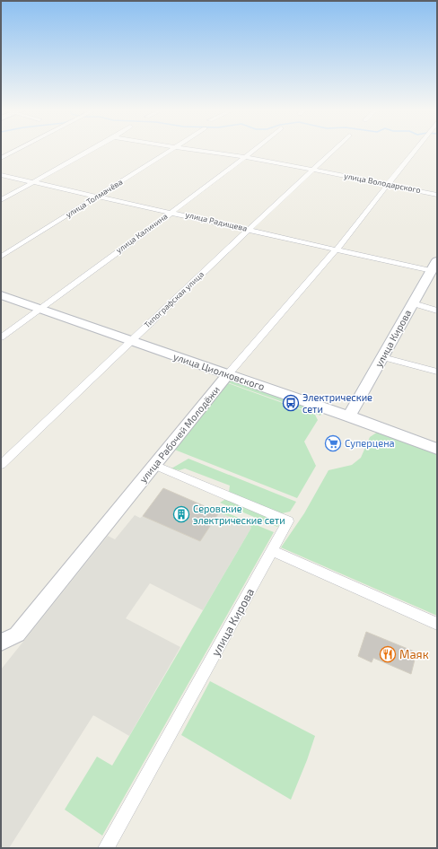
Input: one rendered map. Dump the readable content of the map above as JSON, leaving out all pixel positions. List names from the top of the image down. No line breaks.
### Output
{"streets":{"main road":["улица Кирова","улица Циолковского"],"street":["улица Володарского","улица Толмачёва","улица Радищева","улица Калинина","Типографская улица","улица Рабочей Молодёжи"]},"crossings":[["улица Володарского","улица Калинина"],["улица Володарского","Типографская улица"],["улица Володарского","улица Рабочей Молодёжи"],["улица Толмачёва","улица Радищева"],["улица Радищева","улица Калинина"],["улица Радищева","Типографская улица"],["улица Радищева","улица Кирова"],["улица Радищева","улица Рабочей Молодёжи"],["улица Калинина","улица Циолковского"],["Типографская улица","улица Циолковского"],["улица Кирова","улица Циолковского"],["улица Кирова","улица Рабочей Молодёжи"],["улица Циолковского","улица Рабочей Молодёжи"]],"places":{"bus stop":["Электрические сети"],"supermarket":["Суперцена"],"building":["Серовские электрические сети"],"restaurant":["Маяк"]}}
